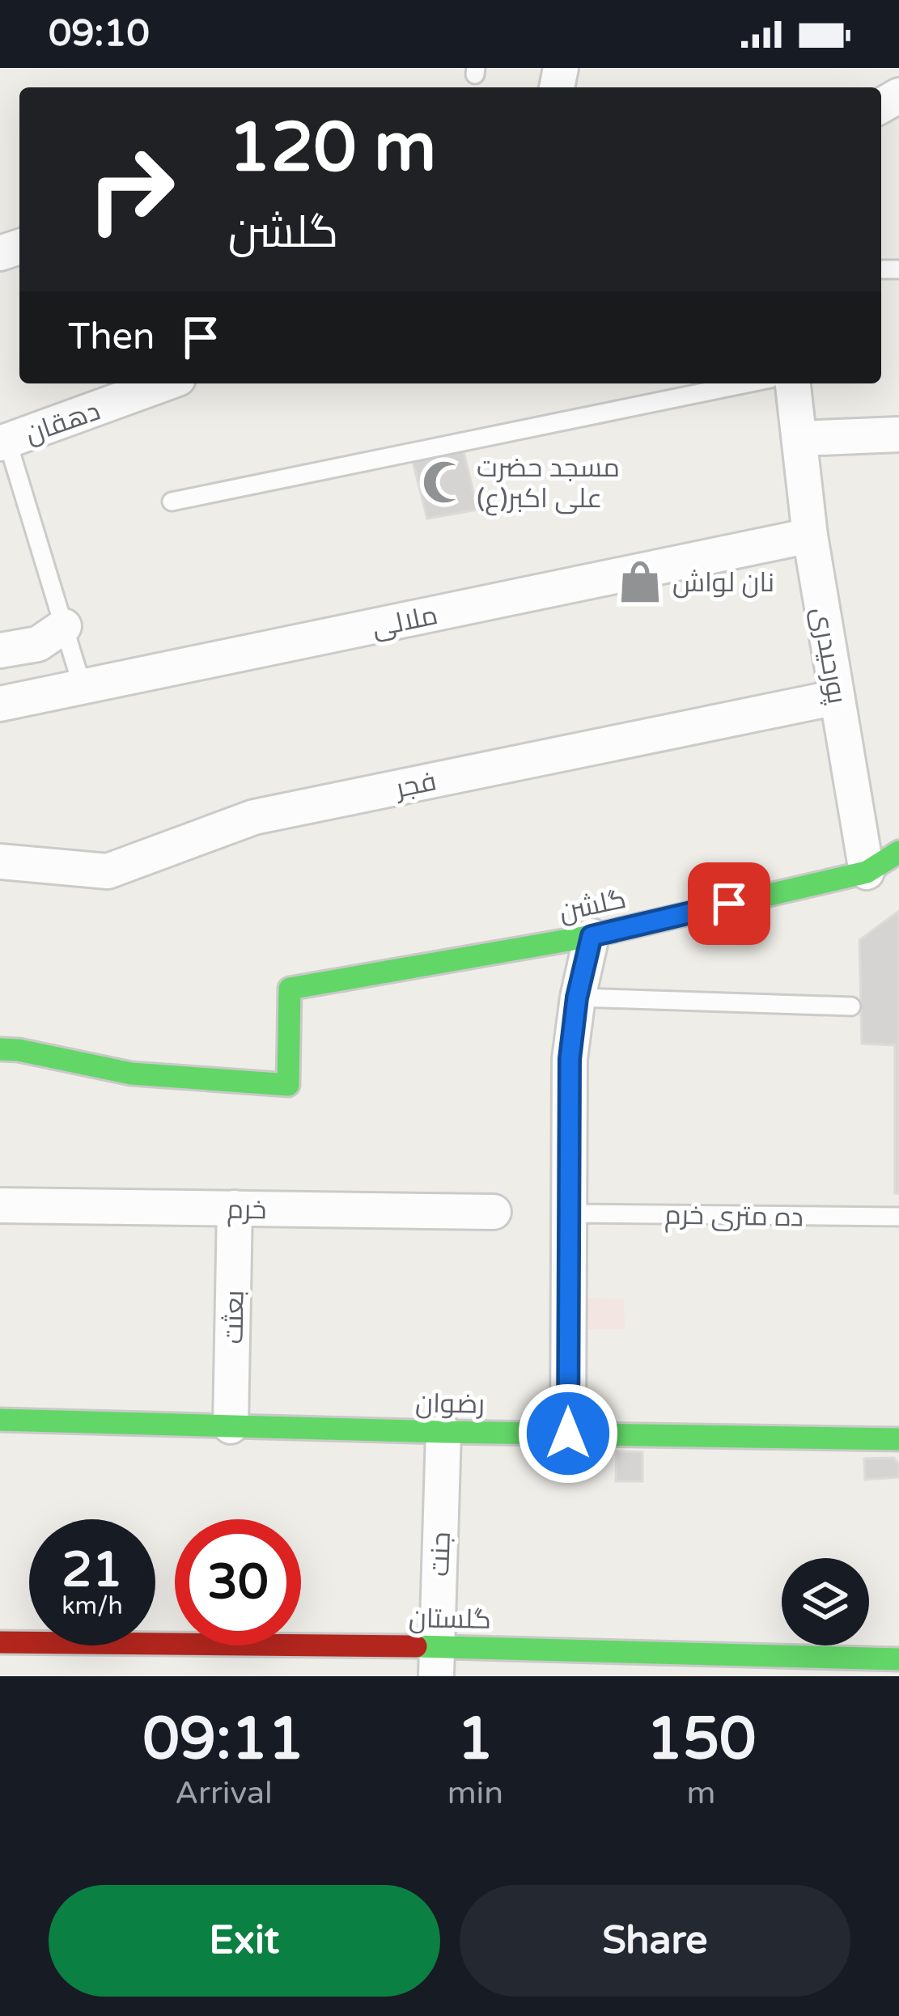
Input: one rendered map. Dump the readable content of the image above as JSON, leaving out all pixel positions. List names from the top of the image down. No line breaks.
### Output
{"streets":{"street":["دهقان","ملالی","پورحیدری","فجر","گلشن","خرم","بعثت","رضوان","جنت","گلستان"],"lane":["ده متری خرم"]},"crossings":[["ملالی","پورحیدری"],["پورحیدری","فجر"],["پورحیدری","گلشن"],["خرم","بعثت"],["بعثت","رضوان"],["رضوان","جنت"],["جنت","گلستان"]],"places":{"mosque":["مسجد حضرت علی اکبر(ع)"],"shop":["نان لواش"]},"page":{"status":"09:10","turn":["120 m","گلشن"],"then":"Then","speed":"21 km/h","limit":"30","eta":["09:11","Arrival","1","min","150","m"],"buttons":["Exit","Share"]}}
